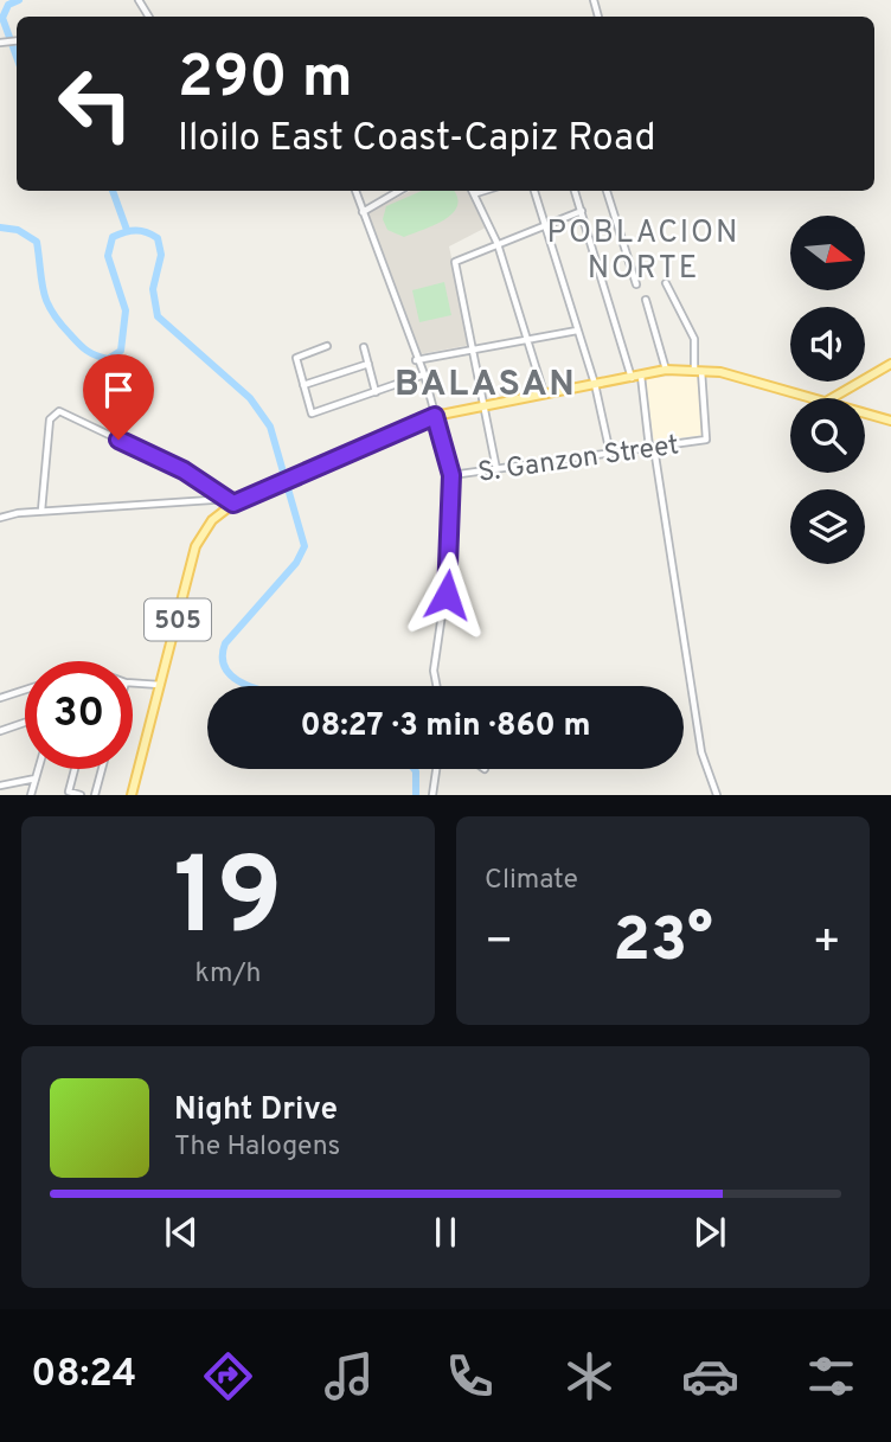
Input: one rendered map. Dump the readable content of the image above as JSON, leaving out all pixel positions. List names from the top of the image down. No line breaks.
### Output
{"streets":{"main road":["505"],"street":["S. Ganzon Street"]},"crossings":[["S. Ganzon Street","505"]],"districts":["POBLACION NORTE","BALASAN"],"north":"right","page":{"turn":["290 m","Iloilo East Coast-Capiz Road"],"limit":"30","trip":"08:27 · 3 min · 860 m","tile":[["19","km/h"],"Climate"],"heat":["−","23°","+"],"song":["Night Drive","The Halogens"],"tabs":"08:24"}}
